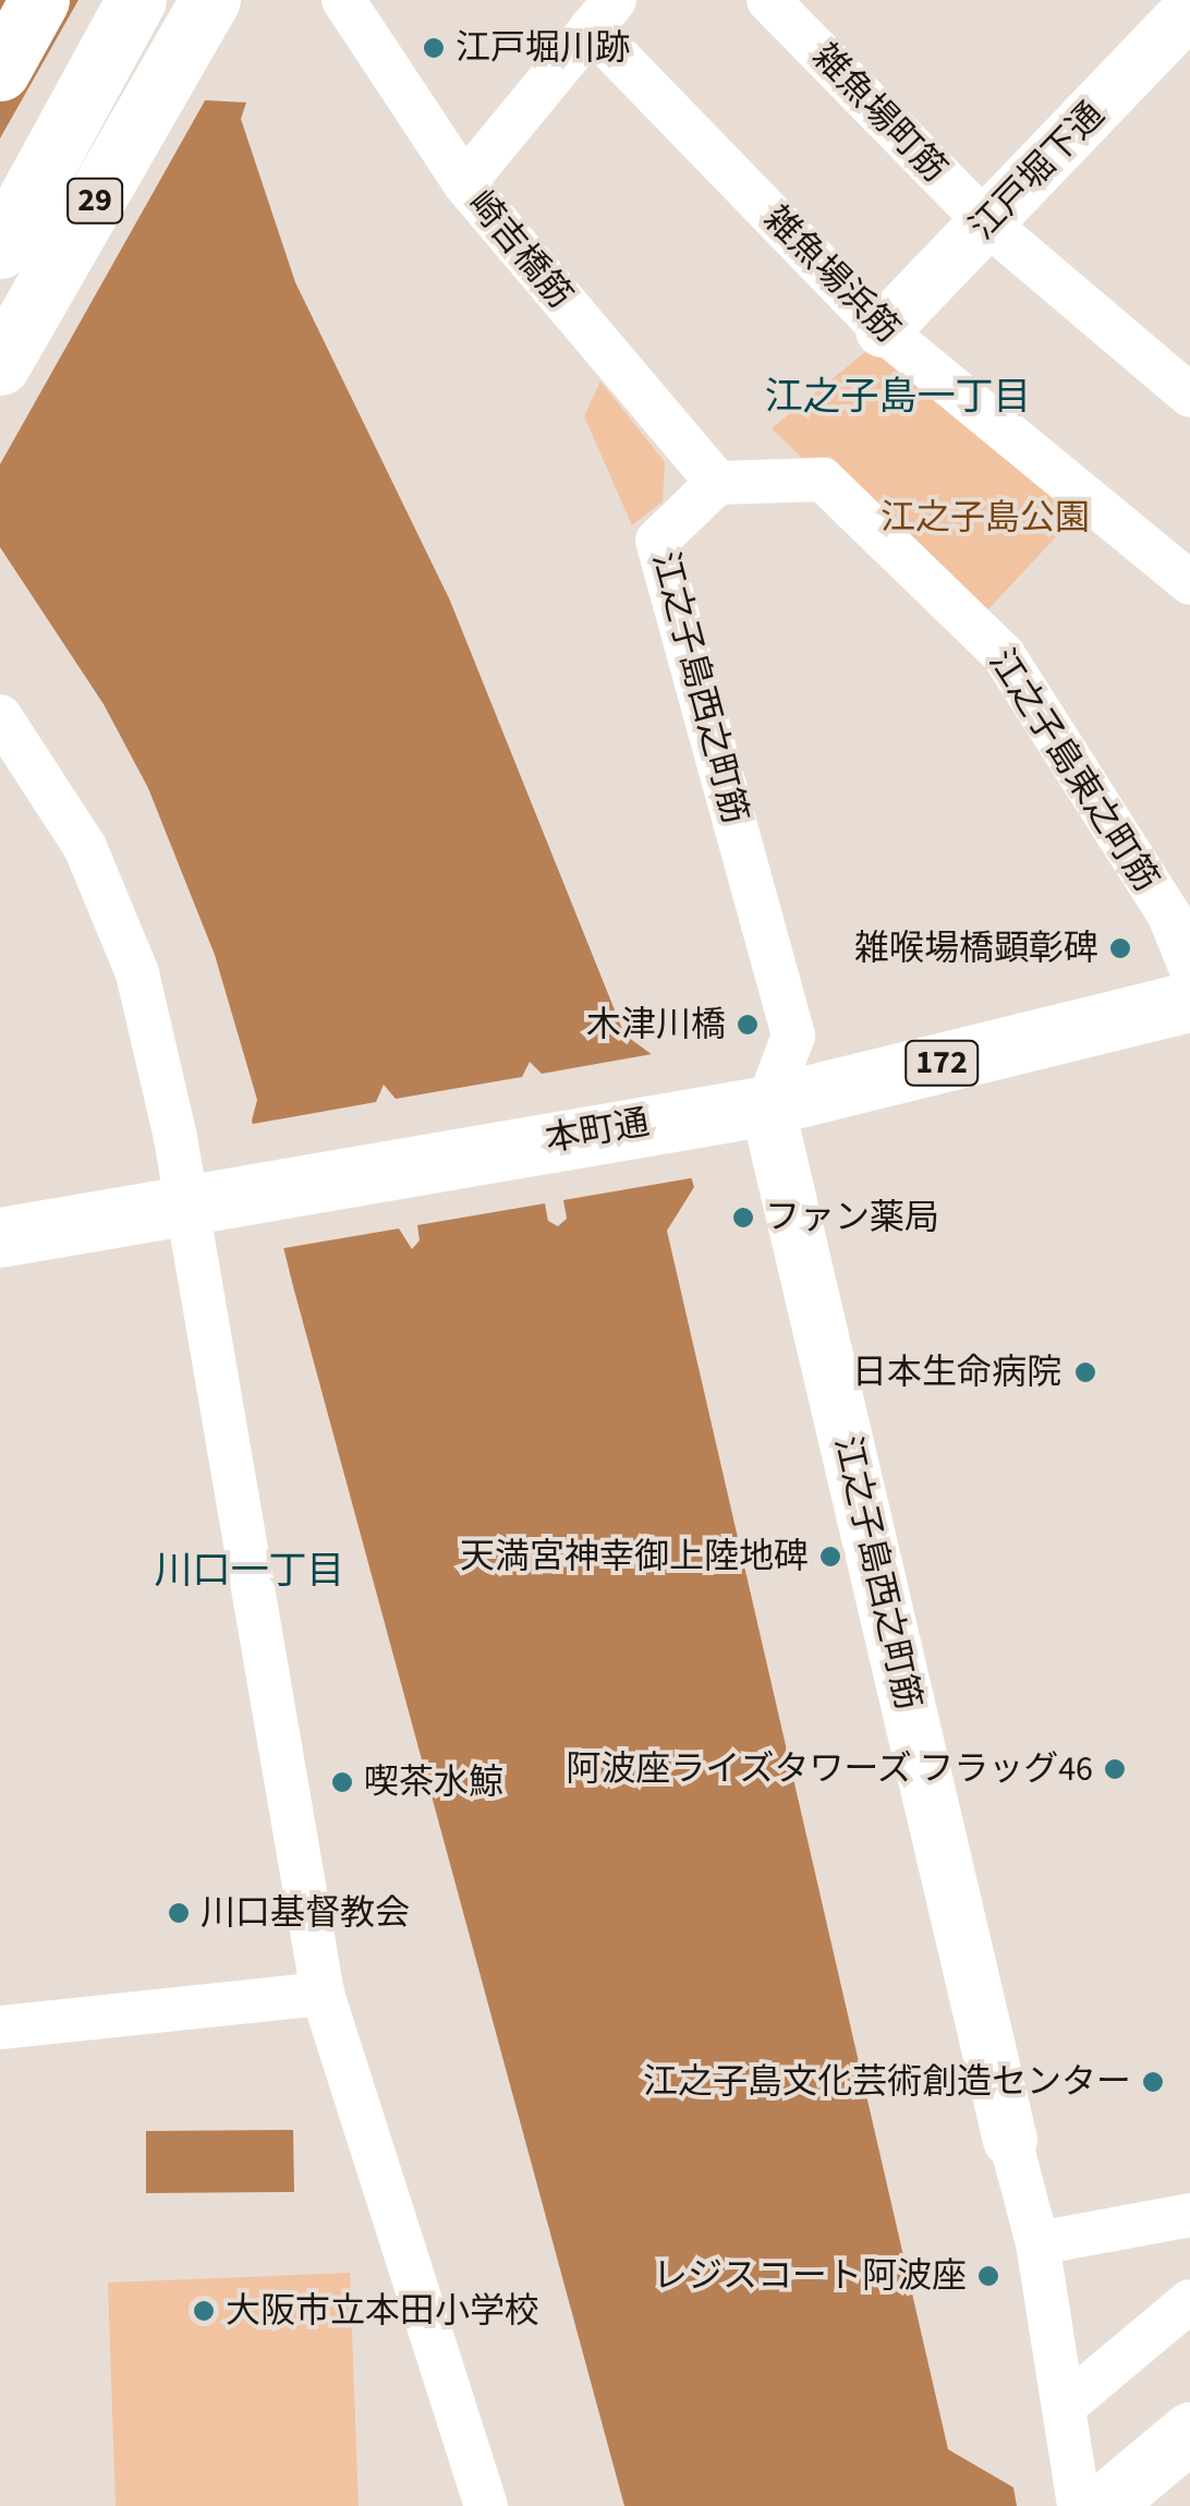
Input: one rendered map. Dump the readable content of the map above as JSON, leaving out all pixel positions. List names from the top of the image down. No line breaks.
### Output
{"streets":{"main road":["29","172","本町通"],"street":["雑魚場町筋","江戸堀下通","崎吉橋筋","雑魚場浜筋","江之子島西之町筋","江之子島東之町筋"]},"crossings":[["雑魚場町筋","江戸堀下通"],["江戸堀下通","雑魚場浜筋"],["崎吉橋筋","江之子島西之町筋"],["崎吉橋筋","江之子島東之町筋"],["江之子島西之町筋","江之子島東之町筋"],["江之子島西之町筋","本町通"]],"districts":["江之子島一丁目","川口一丁目"],"parks":["江之子島公園"],"places":["江戸堀川跡","雑喉場橋顕彰碑","木津川橋","ファン薬局","日本生命病院","天満宮神幸御上陸地碑","阿波座ライズタワーズ フラッグ46","喫茶水鯨","川口基督教会","江之子島文化芸術創造センター","レジスコート阿波座","大阪市立本田小学校"]}
